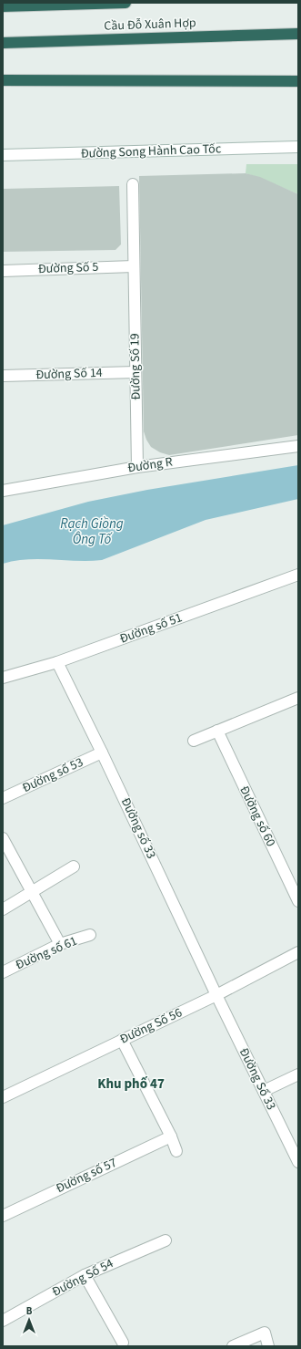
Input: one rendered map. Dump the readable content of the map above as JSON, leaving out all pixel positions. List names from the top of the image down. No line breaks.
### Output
{"streets":{"highway":["Cầu Đỗ Xuân Hợp"],"street":["Đường Song Hành Cao Tốc","Đường Số 5","Đường Số 19","Đường Số 14","Đường R","Đường số 51","Đường số 53","Đường số 60","Đường số 33","Đường số 61","Đường Số 56","Đường Số 33","Đường số 57","Đường Số 54"]},"crossings":[["Đường Số 5","Đường Số 19"],["Đường Số 19","Đường Số 14"],["Đường Số 19","Đường R"],["Đường số 51","Đường số 33"],["Đường số 53","Đường số 33"],["Đường số 33","Đường Số 56"],["Đường số 33","Đường Số 33"],["Đường Số 56","Đường Số 33"]],"districts":["Khu phố 47"],"water":["Rạch Giồng Ông Tố"],"north":"top"}
